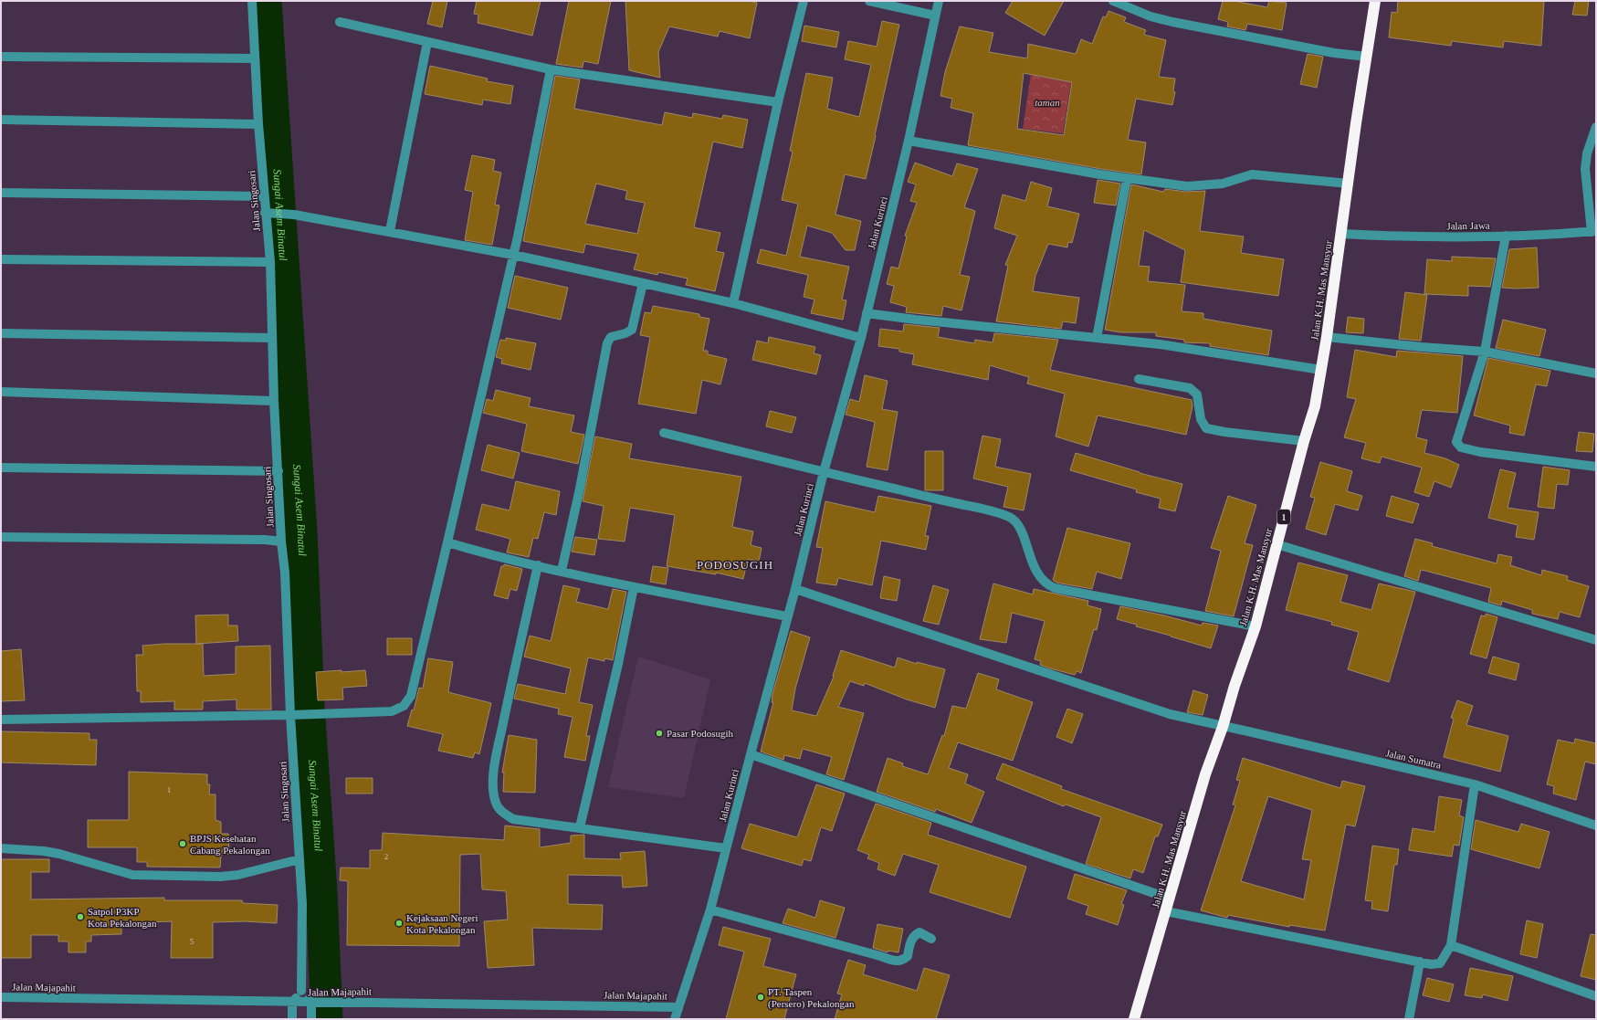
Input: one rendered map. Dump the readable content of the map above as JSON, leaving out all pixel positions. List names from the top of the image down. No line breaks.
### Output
{"streets":{"highway":["Jalan K.H. Mas Mansyur","1"],"street":["Jalan Singosari","Jalan Kurinci","Jalan Jawa","Jalan Sumatra","Jalan Majapahit"]},"crossings":[["Jalan Kurinci","Jalan Sumatra"],["Jalan Kurinci","Jalan Majapahit"],["Jalan Jawa","Jalan K.H. Mas Mansyur"],["Jalan K.H. Mas Mansyur","Jalan Sumatra"]],"districts":["PODOSUGIH"],"water":["Sungai Asem Binatul"],"parks":["taman"],"places":["Pasar Podosugih","BPJS Kesehatan Cabang Pekalongan","Satpol P3KP Kota Pekalongan","Kejaksaan Negeri Kota Pekalongan","PT. Taspen (Persero) Pekalongan"],"house_numbers":["1","2","5"]}
